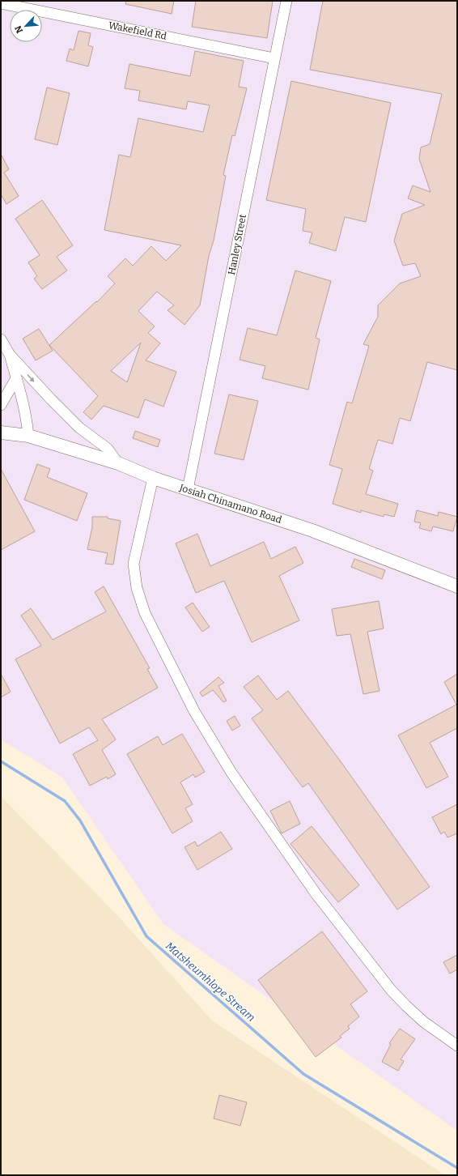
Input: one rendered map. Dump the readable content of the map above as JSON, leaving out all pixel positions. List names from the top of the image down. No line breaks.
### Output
{"streets":{"street":["Wakefield Rd","Hanley Street","Josiah Chinamano Road"]},"crossings":[["Wakefield Rd","Hanley Street"],["Hanley Street","Josiah Chinamano Road"]],"water":["Matsheumhlope Stream"],"north":"bottom left"}
